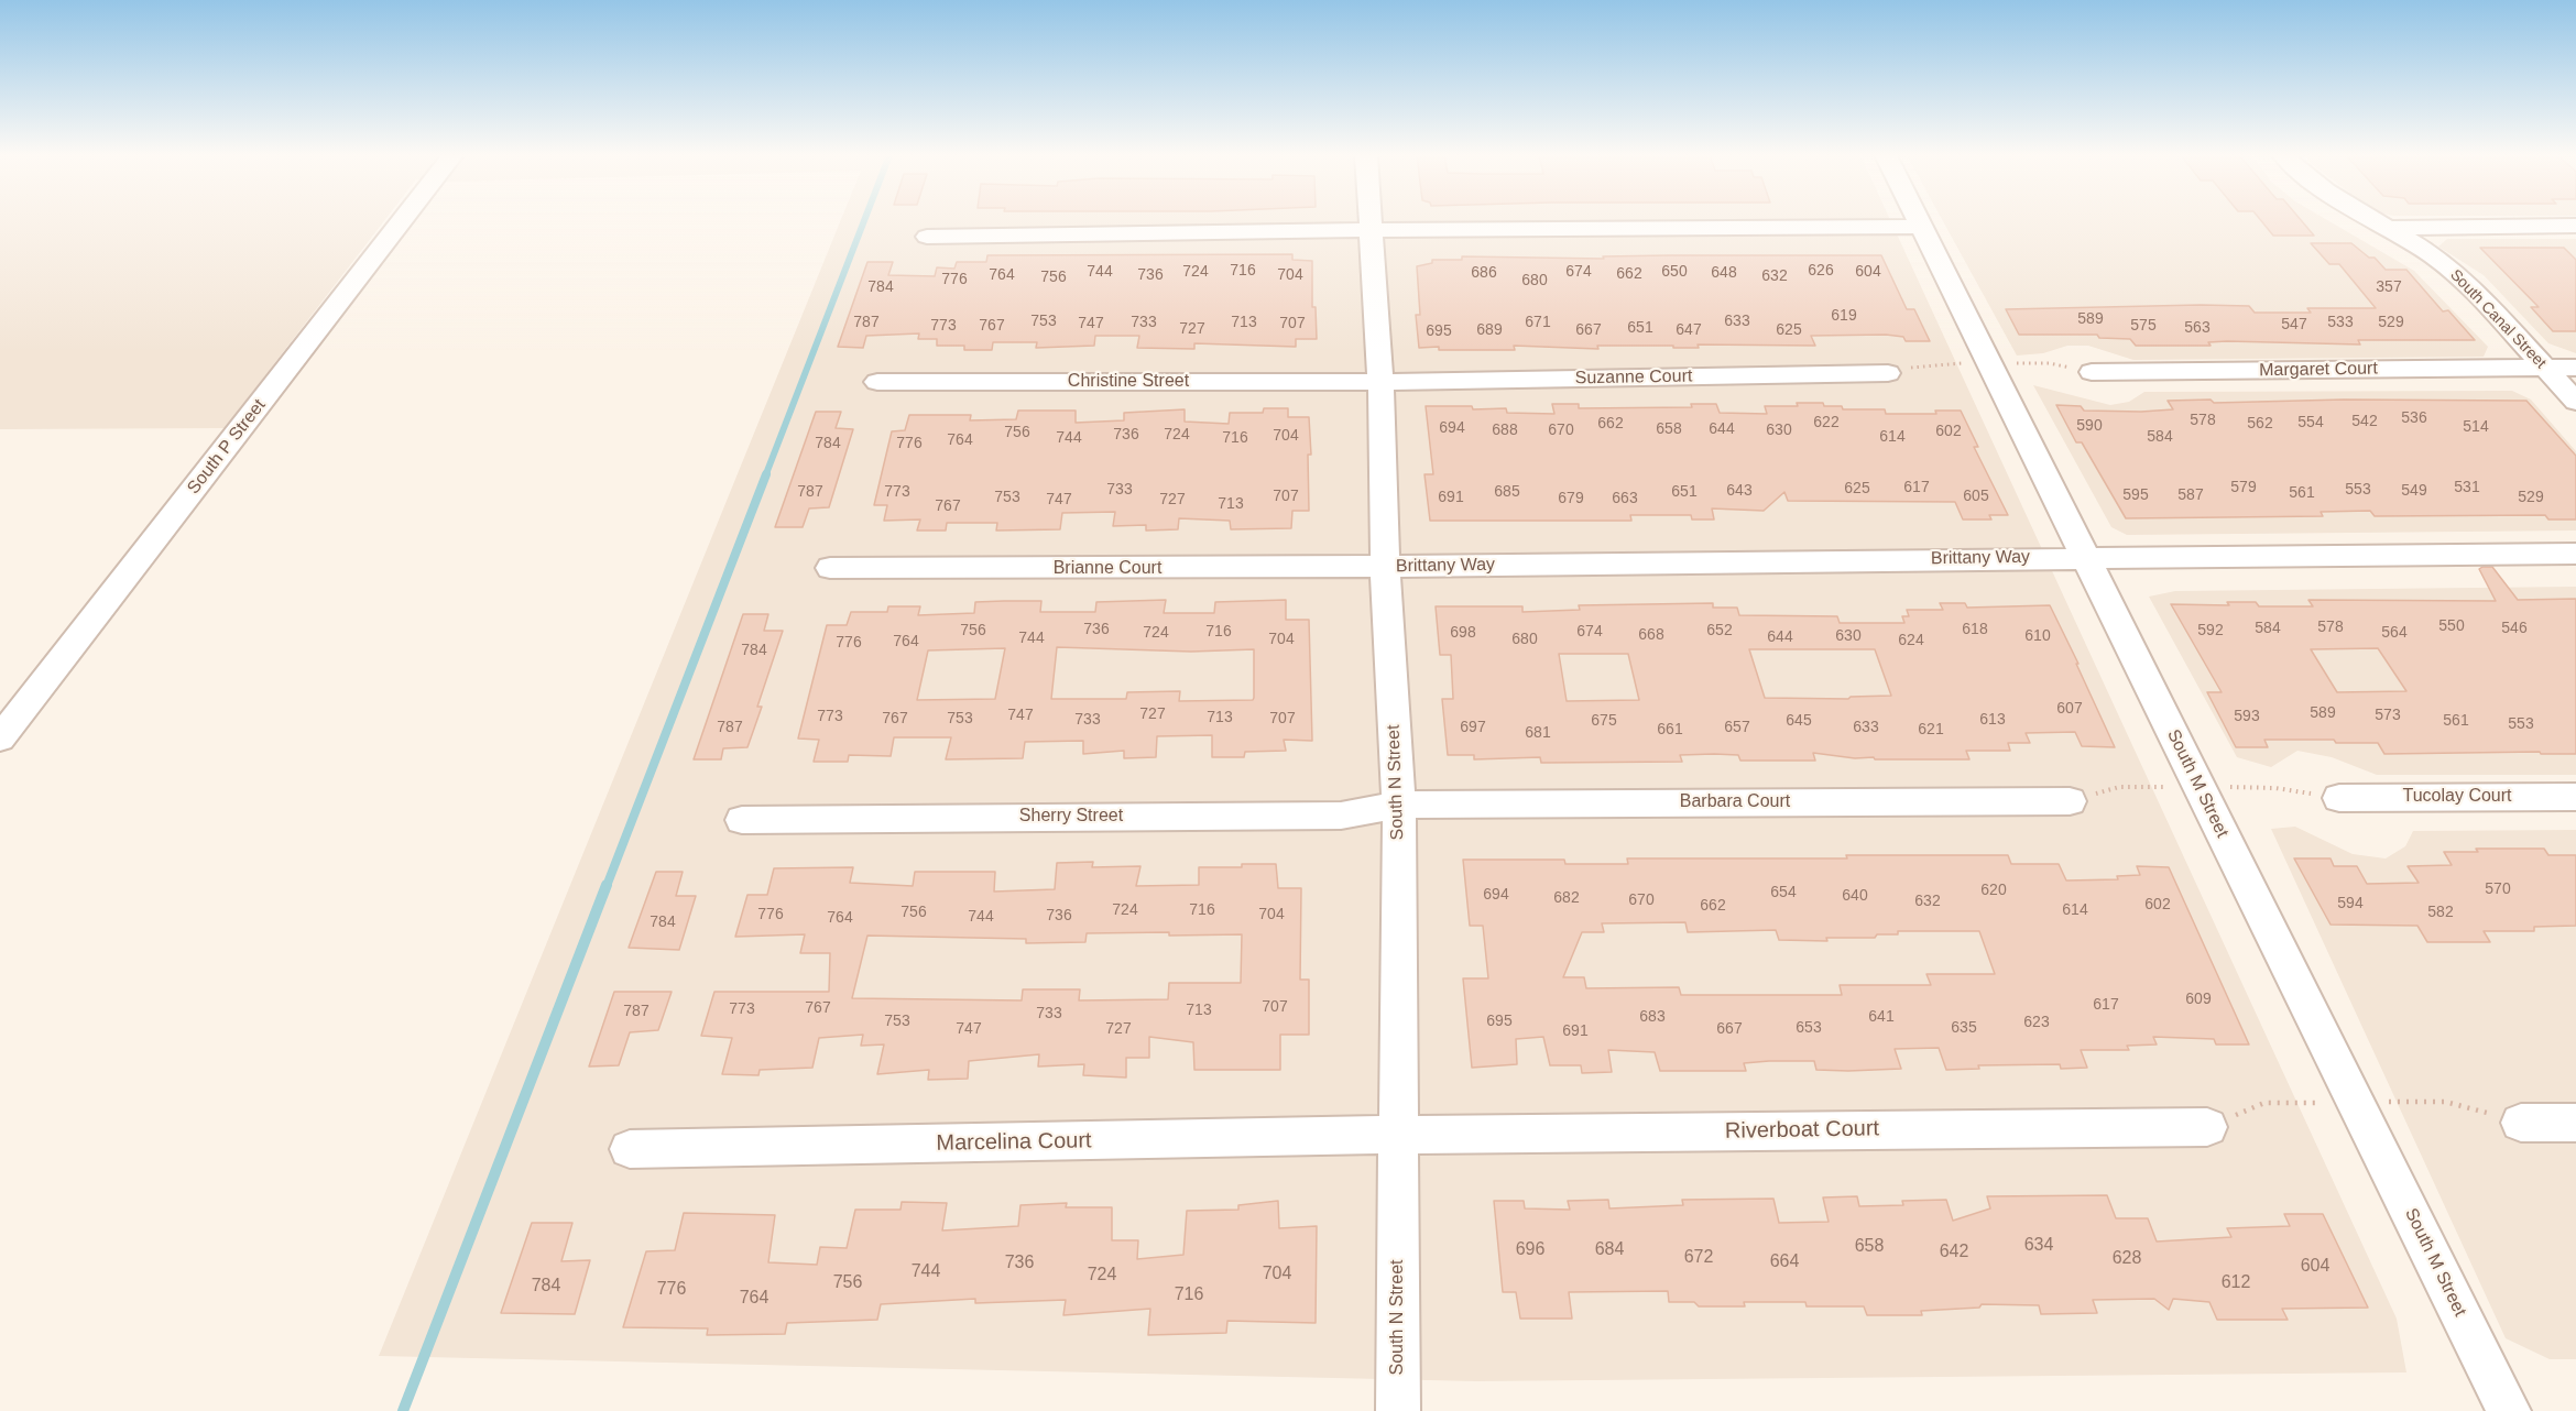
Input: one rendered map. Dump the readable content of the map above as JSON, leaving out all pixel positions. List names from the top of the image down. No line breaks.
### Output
{"streets":{"street":["South Canal Street","Margaret Court","Suzanne Court","Christine Street","South P Street","Brittany Way","Brianne Court","South N Street","South M Street","Tucolay Court","Barbara Court","Sherry Street","Riverboat Court","Marcelina Court"]},"crossings":[["South Canal Street","Margaret Court"],["Suzanne Court","Christine Street"],["Suzanne Court","South N Street"],["Christine Street","South N Street"],["Brittany Way","Brianne Court"],["Brittany Way","South N Street"],["Brittany Way","South M Street"],["Brianne Court","South N Street"],["South N Street","Barbara Court"],["South N Street","Sherry Street"],["South N Street","Riverboat Court"],["South N Street","Marcelina Court"],["Barbara Court","Sherry Street"],["Riverboat Court","Marcelina Court"]],"house_numbers":["716","626","744","724","674","650","604","686","648","662","764","736","704","632","756","776","680","784","357","619","589","753","633","787","733","713","671","533","529","747","707","547","773","767","575","651","563","727","689","667","647","625","695","536","578","542","622","554","662","562","590","514","694","658","644","688","670","630","602","756","736","724","704","614","584","744","716","764","784","776","617","579","531","625","733","553","643","549","787","773","685","651","561","595","587","707","605","753","691","529","679","663","747","727","713","767","550","578","584","546","736","618","756","652","592","716","674","724","698","564","668","630","610","644","744","704","680","624","764","776","784","607","589","727","747","573","773","593","713","767","753","707","733","613","675","645","561","553","787","697","657","633","661","621","681","570","620","654","694","640","682","670","632","594","602","662","724","716","614","756","582","776","704","736","744","764","784","609","617","707","767","773","713","787","733","683","641","753","695","623","653","635","747","727","667","691","634","658","696","684","642","672","628","664","736","604","744","704","724","756","612","784","776","716","764"]}
